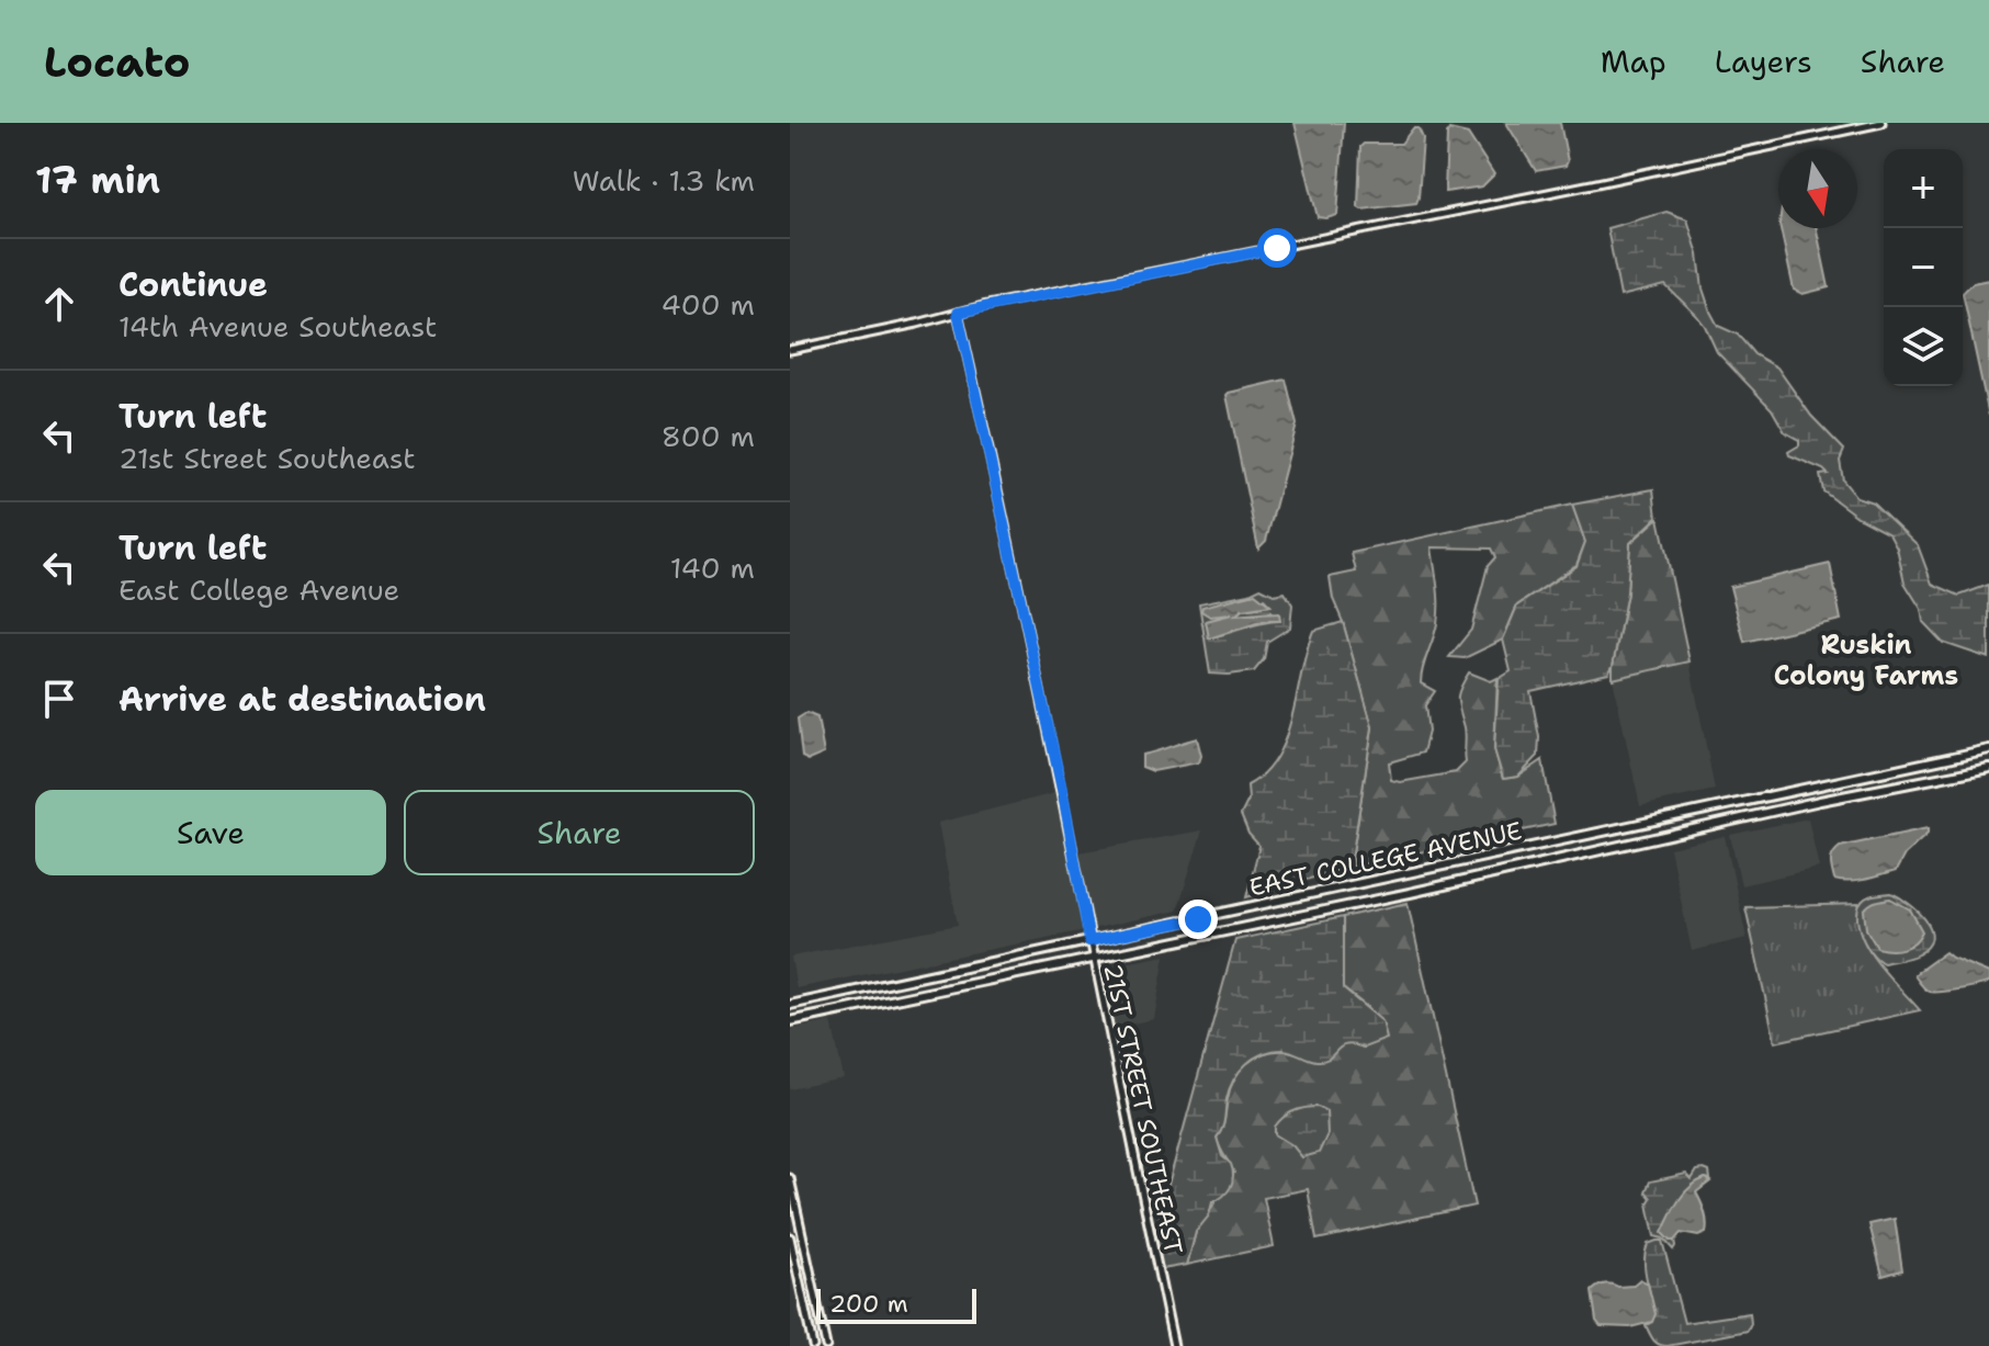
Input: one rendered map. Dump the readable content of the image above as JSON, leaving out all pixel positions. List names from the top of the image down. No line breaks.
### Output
{"streets":{"main road":["EAST COLLEGE AVENUE"],"street":["21ST STREET SOUTHEAST"]},"crossings":[["EAST COLLEGE AVENUE","21ST STREET SOUTHEAST"]],"districts":["Ruskin Colony Farms"],"scale_bar":"200 m","north":"bottom","page":{"header":"Locato","nav":["Map","Layers","Share"],"heading":["17 min","Walk · 1.3 km"],"map_buttons":["+","−"],"list":[["Continue","14th Avenue Southeast","400 m"],["Turn left","21st Street Southeast","800 m"],["Turn left","East College Avenue","140 m"],"Arrive at destination"],"buttons":["Save","Share"],"scale":"200 m"}}
